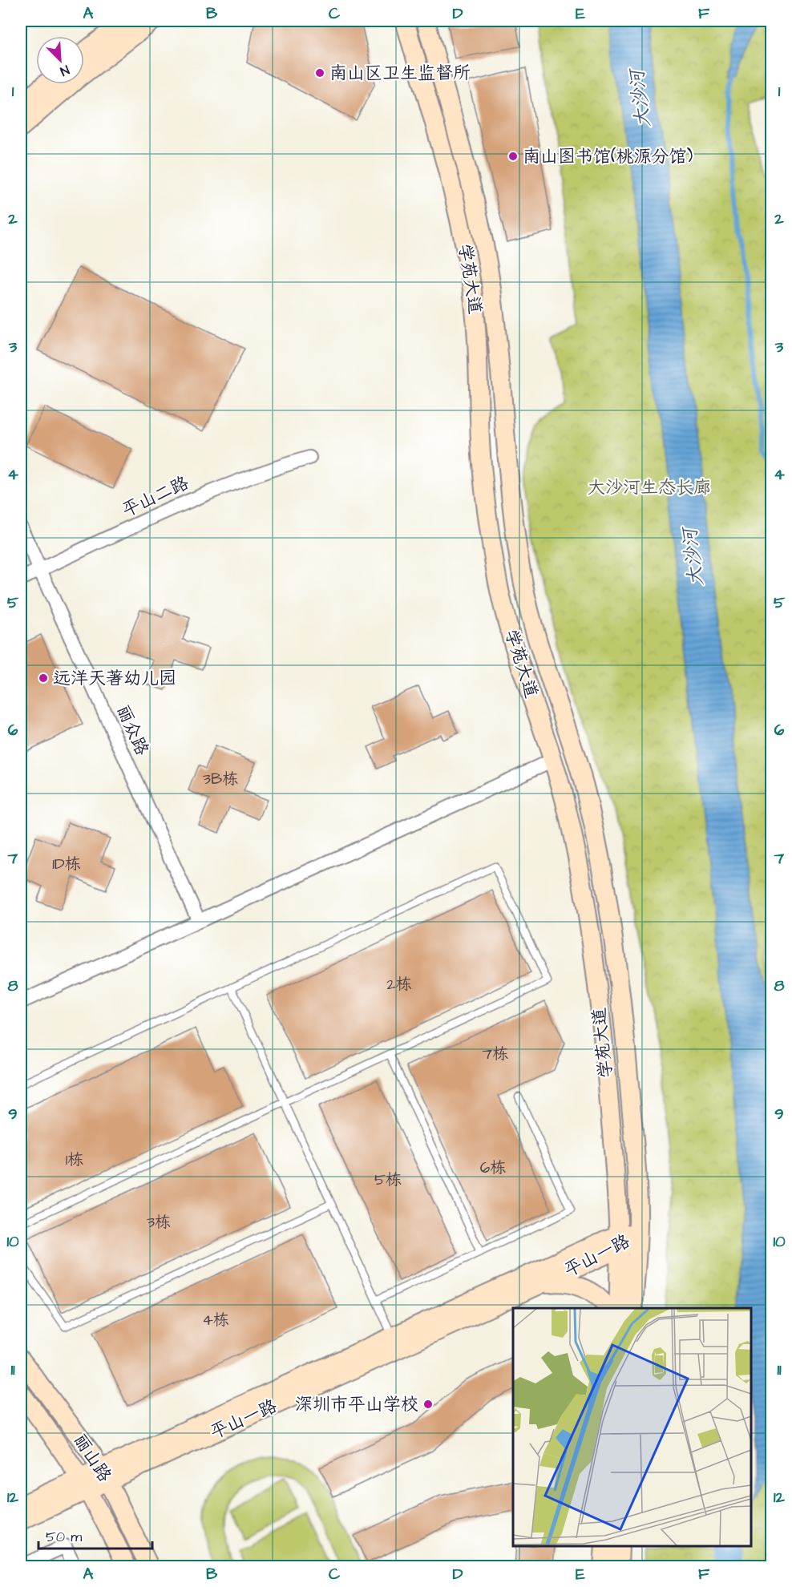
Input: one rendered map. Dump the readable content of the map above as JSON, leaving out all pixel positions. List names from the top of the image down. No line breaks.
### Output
{"streets":{"street":["学苑大道","平山二路","丽众路","平山一路","丽山路"]},"crossings":[["学苑大道","平山一路"],["平山二路","丽众路"],["平山一路","丽山路"]],"water":["大沙河"],"parks":["大沙河生态长廊"],"places":["南山区卫生监督所","南山图书馆(桃源分馆)","远洋天著幼儿园","深圳市平山学校"],"house_numbers":["3B栋","1D栋","2栋","7栋","1栋","6栋","5栋","3栋","4栋"],"scale_bar":"50 m","north":"bottom right","grid":{"columns":["A","B","C","D","E","F"],"rows":["1","2","3","4","5","6","7","8","9","10","11","12"]}}
